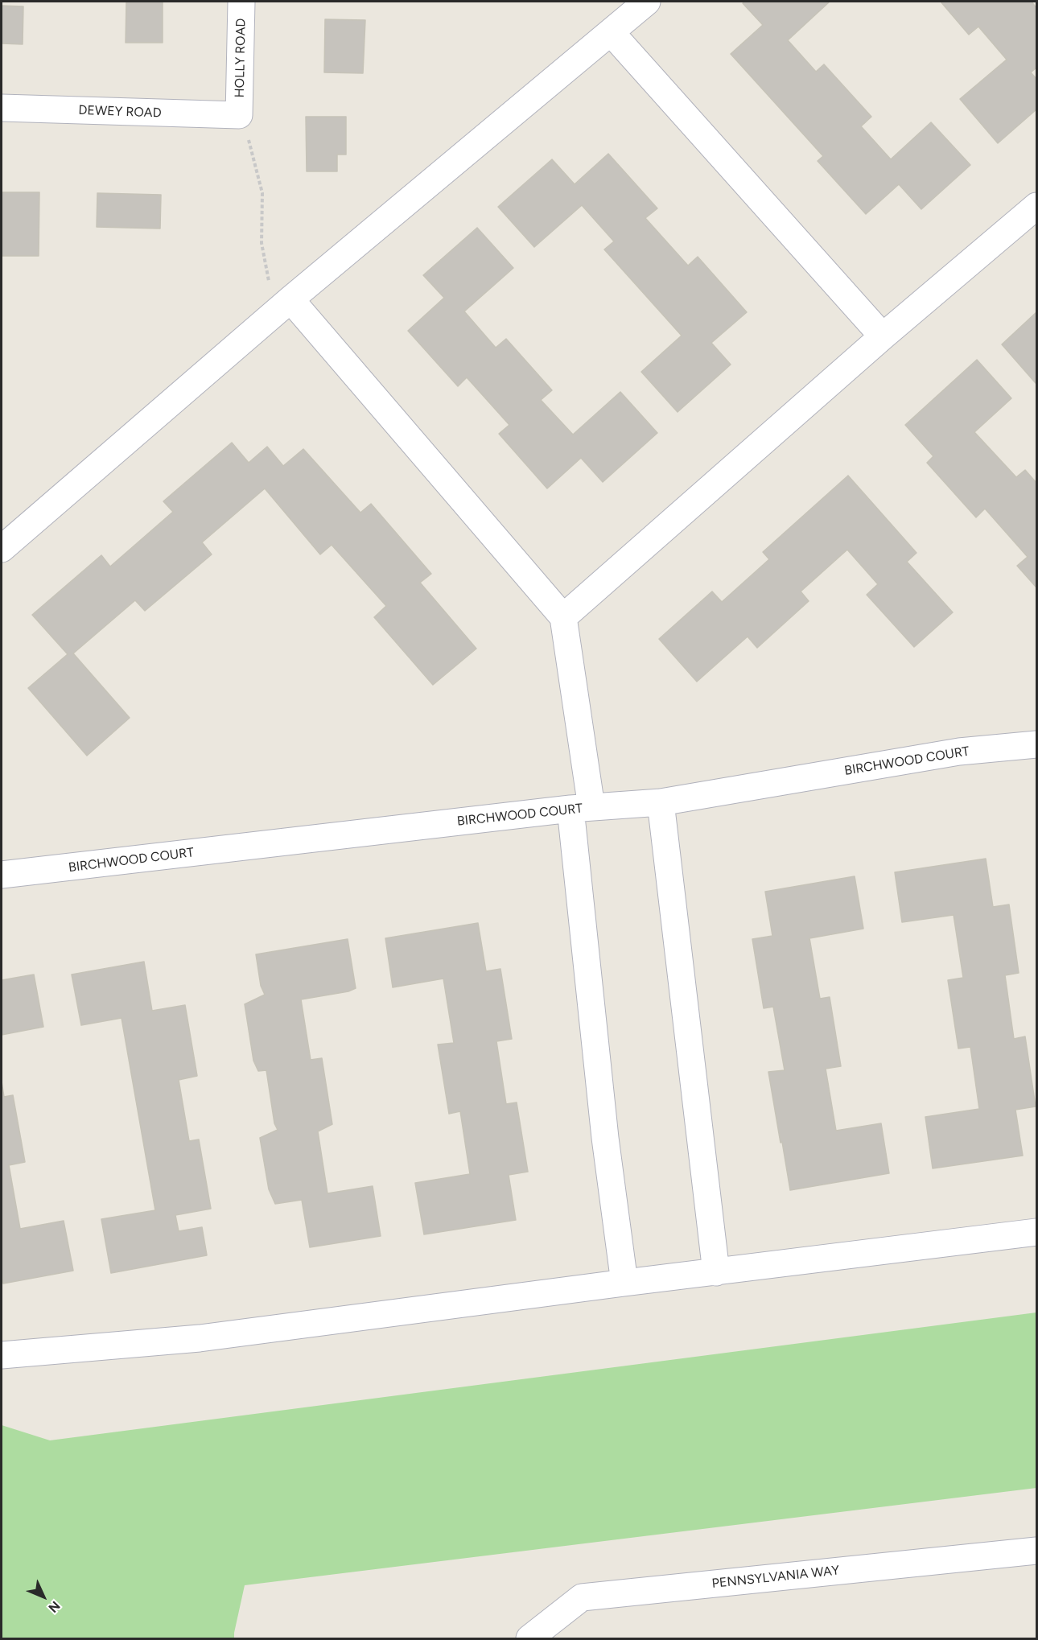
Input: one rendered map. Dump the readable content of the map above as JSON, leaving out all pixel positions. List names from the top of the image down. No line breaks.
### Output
{"streets":{"street":["HOLLY ROAD","DEWEY ROAD","BIRCHWOOD COURT","PENNSYLVANIA WAY"]},"crossings":[["HOLLY ROAD","DEWEY ROAD"]],"north":"bottom right"}
